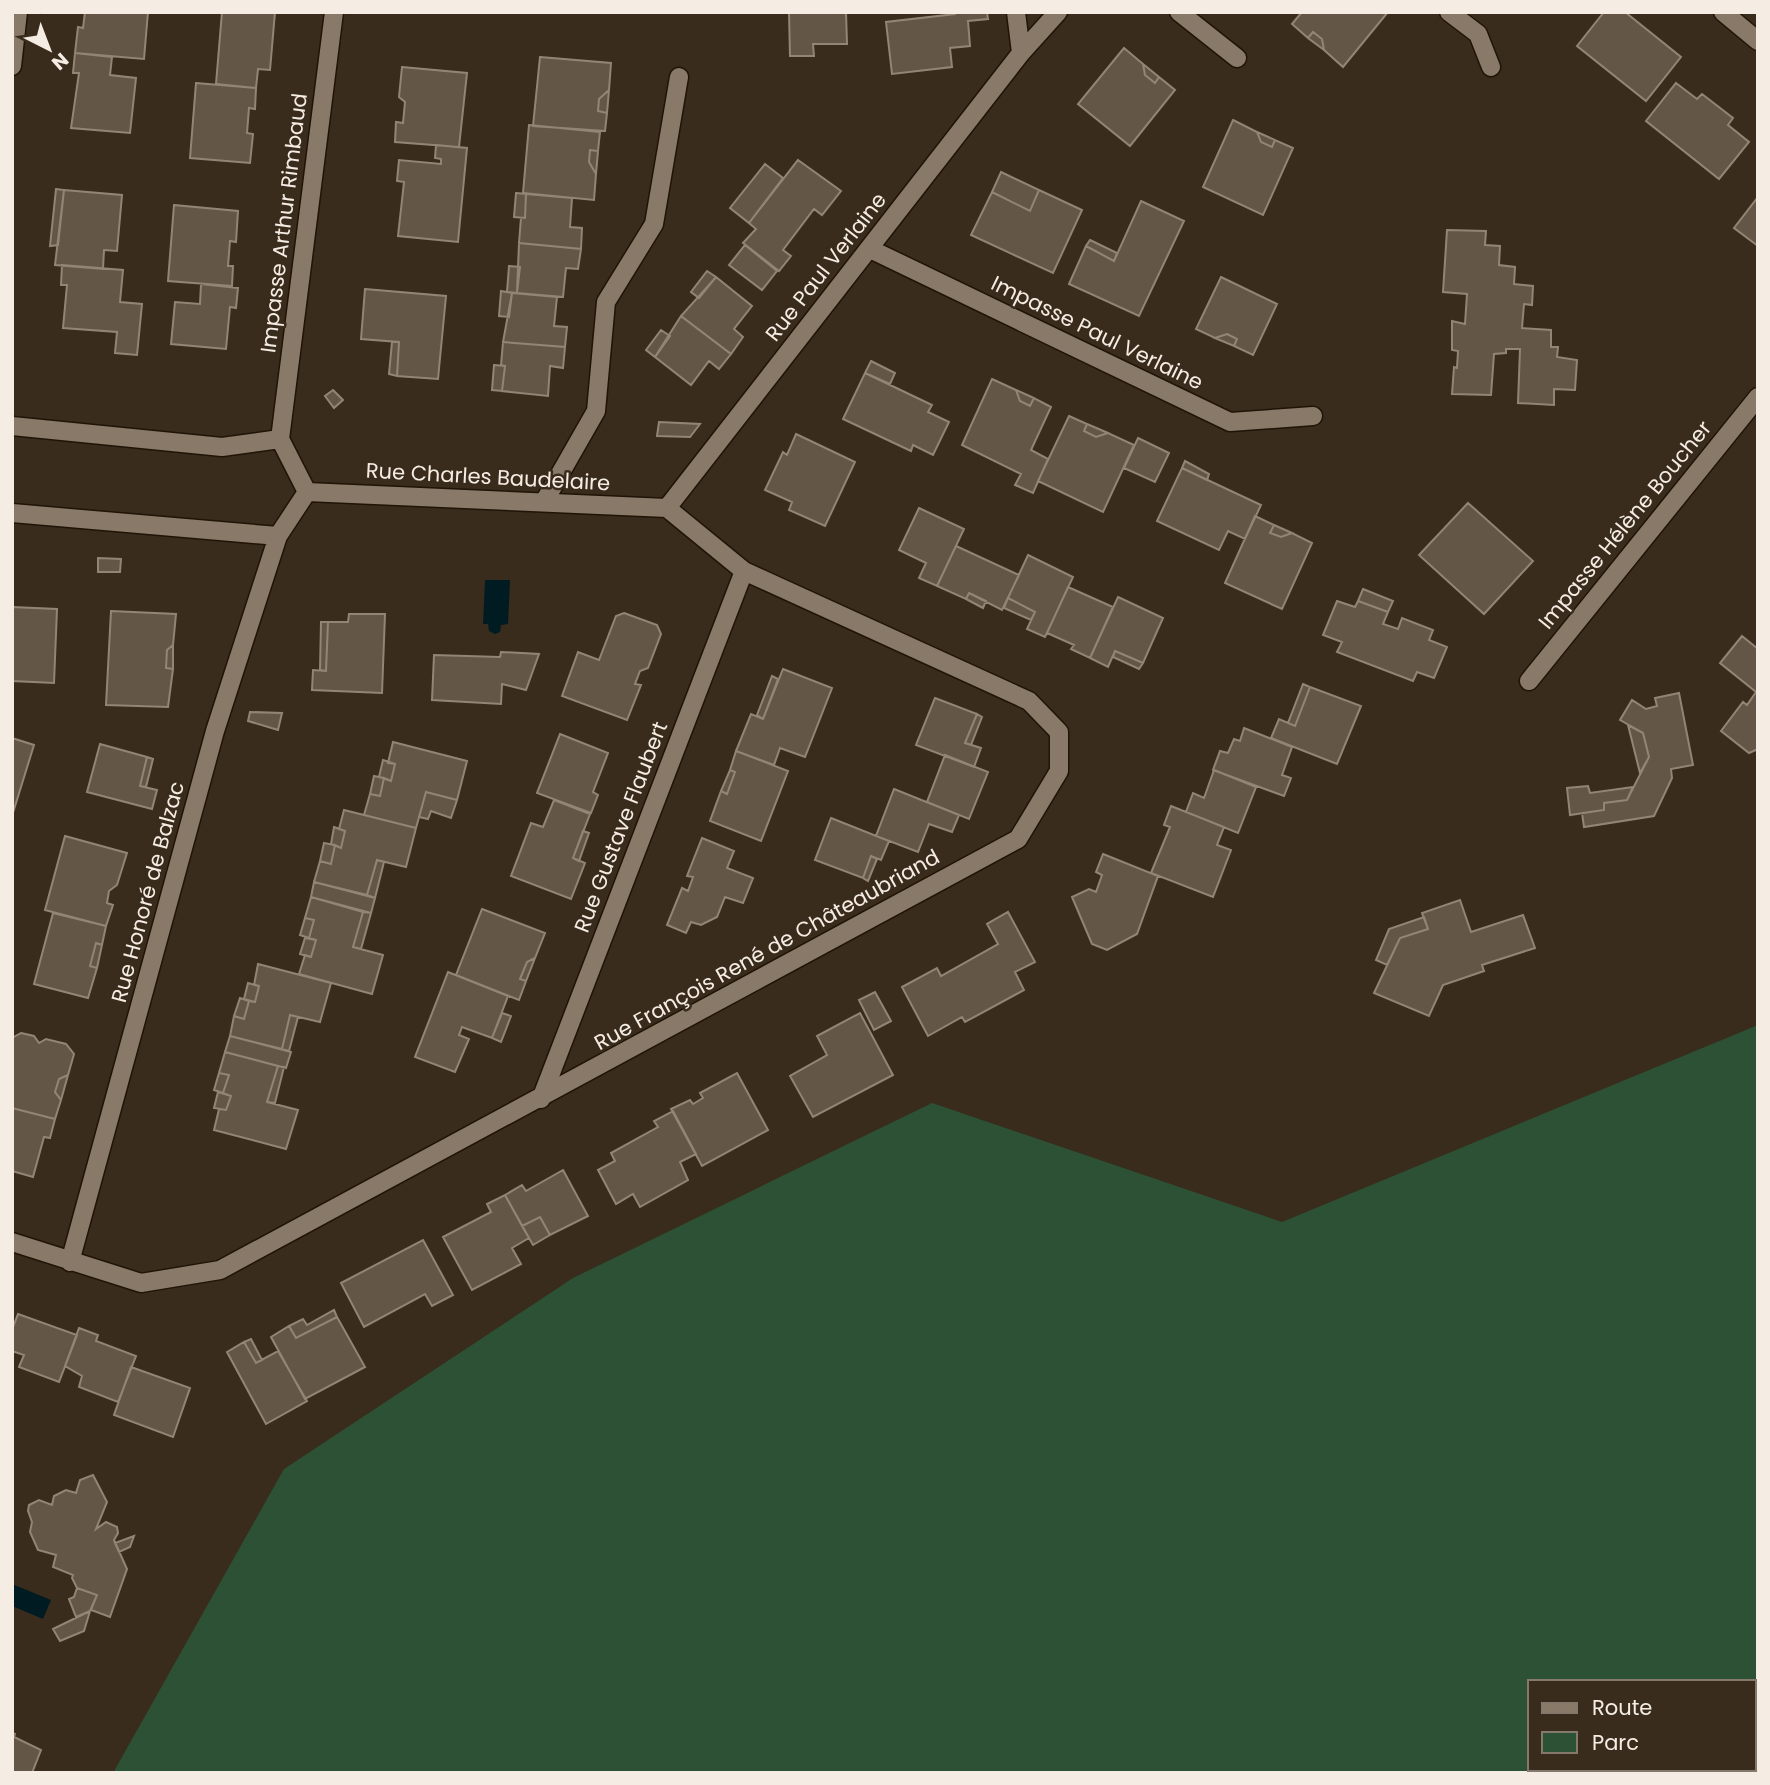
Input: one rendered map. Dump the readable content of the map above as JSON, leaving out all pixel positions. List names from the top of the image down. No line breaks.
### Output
{"streets":{"street":["Impasse Arthur Rimbaud","Rue Paul Verlaine","Impasse Paul Verlaine","Rue Charles Baudelaire","Impasse Hélène Boucher","Rue Gustave Flaubert","Rue Honoré de Balzac","Rue François René de Châteaubriand"]},"crossings":[["Rue Paul Verlaine","Impasse Paul Verlaine"],["Rue Paul Verlaine","Rue Charles Baudelaire"],["Rue Paul Verlaine","Rue François René de Châteaubriand"],["Rue Charles Baudelaire","Rue François René de Châteaubriand"],["Rue Gustave Flaubert","Rue François René de Châteaubriand"],["Rue Honoré de Balzac","Rue François René de Châteaubriand"]],"legend":["Route","Parc"],"north":"bottom right"}
